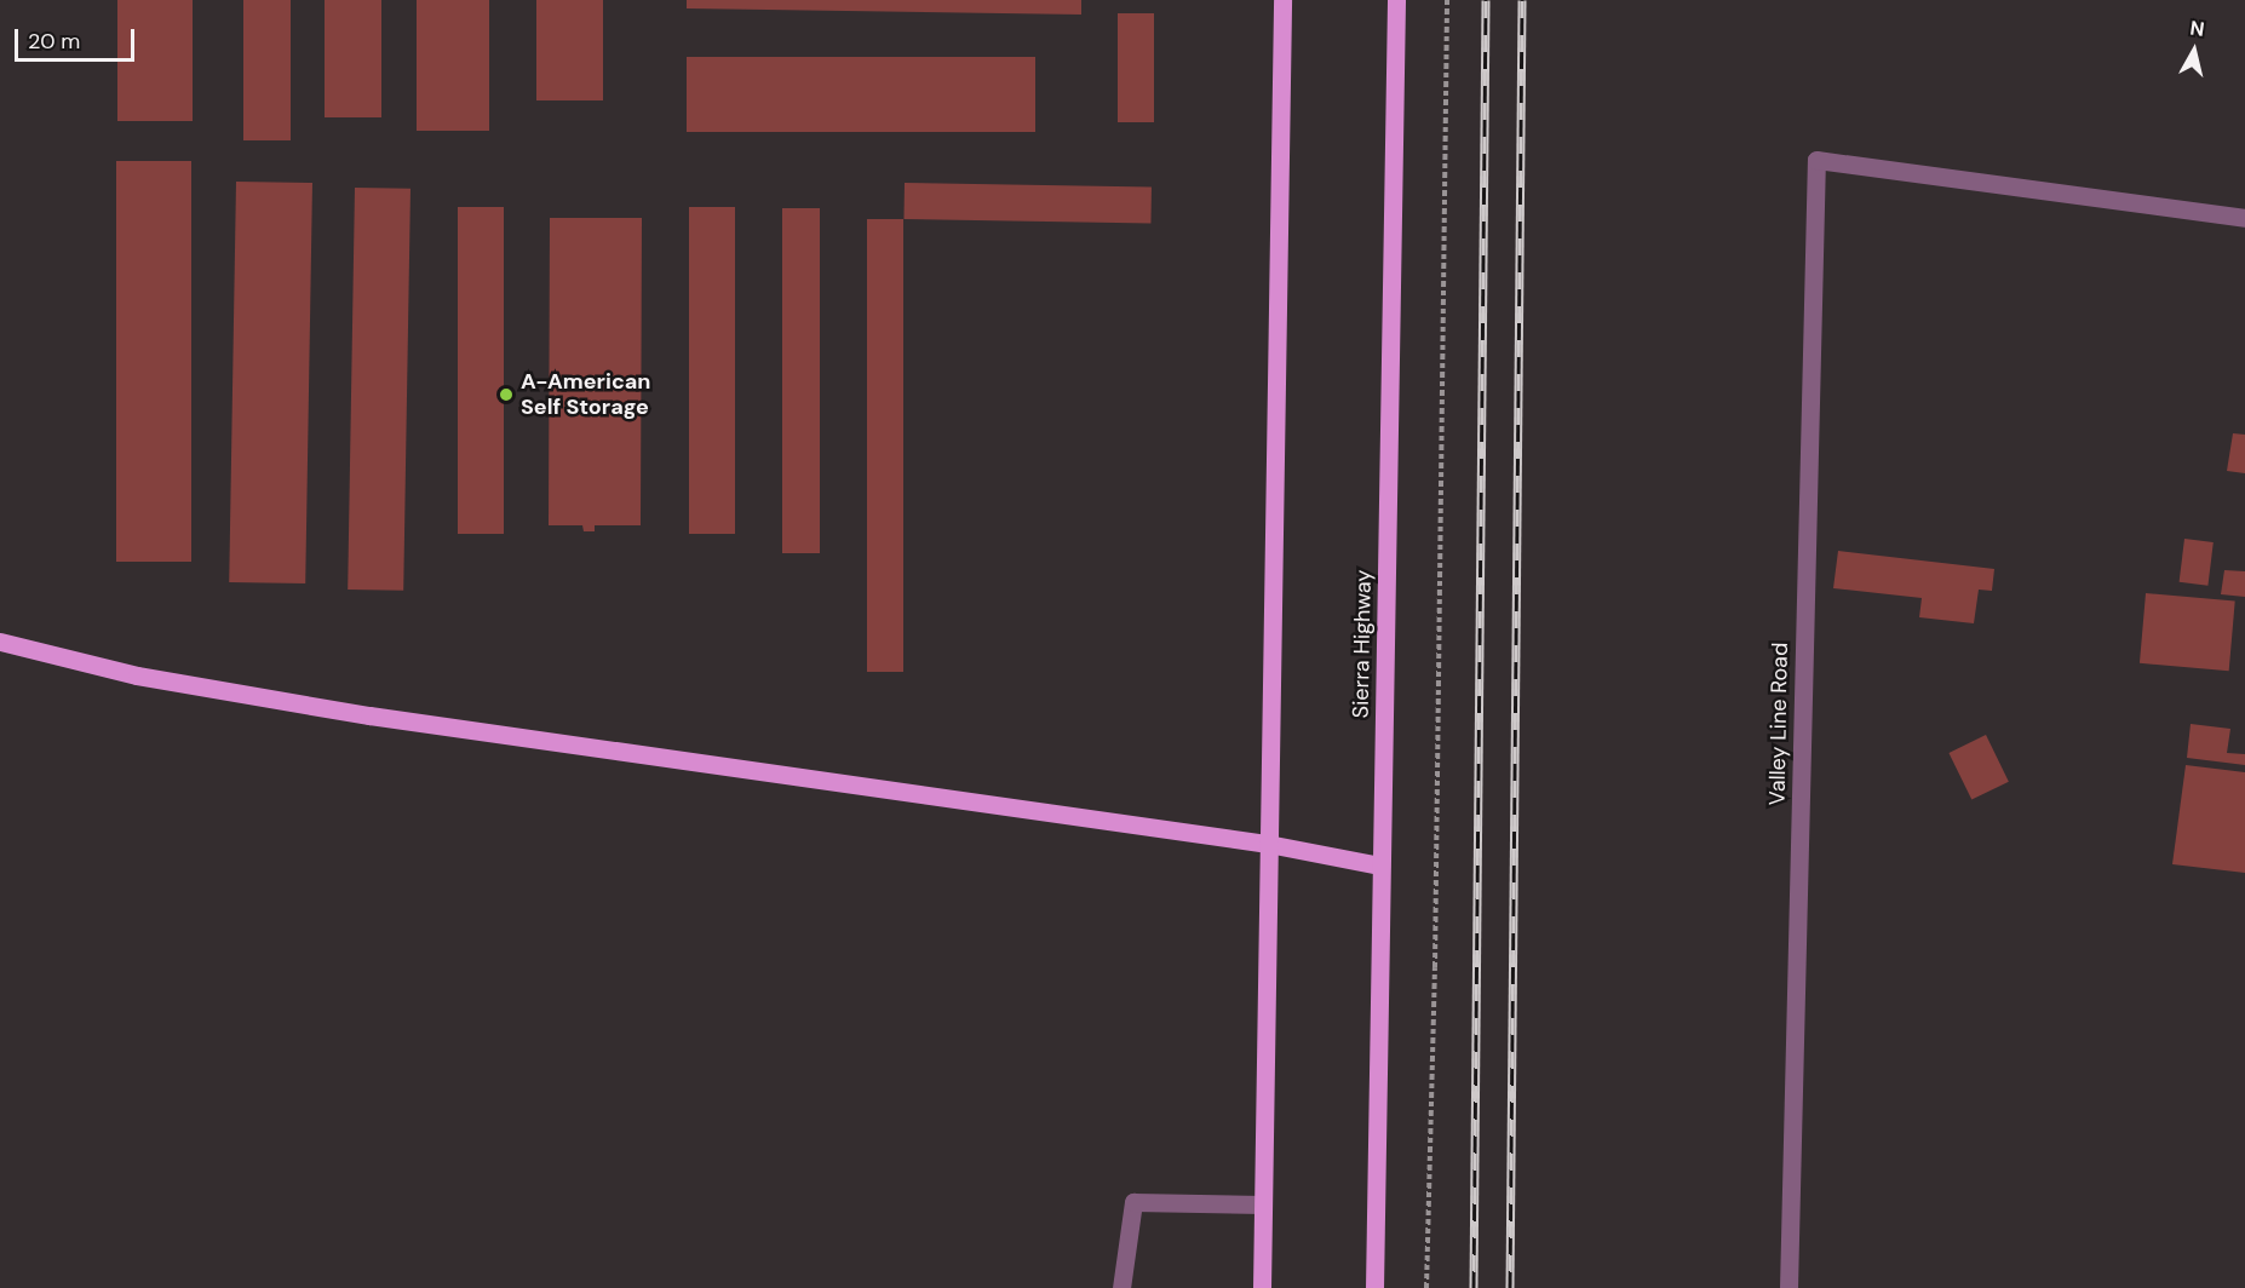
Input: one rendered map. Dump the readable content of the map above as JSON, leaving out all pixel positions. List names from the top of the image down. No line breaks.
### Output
{"streets":{"main road":["Sierra Highway"],"street":["Valley Line Road"]},"places":["A-American Self Storage"],"scale_bar":"20 m","north":"top"}
